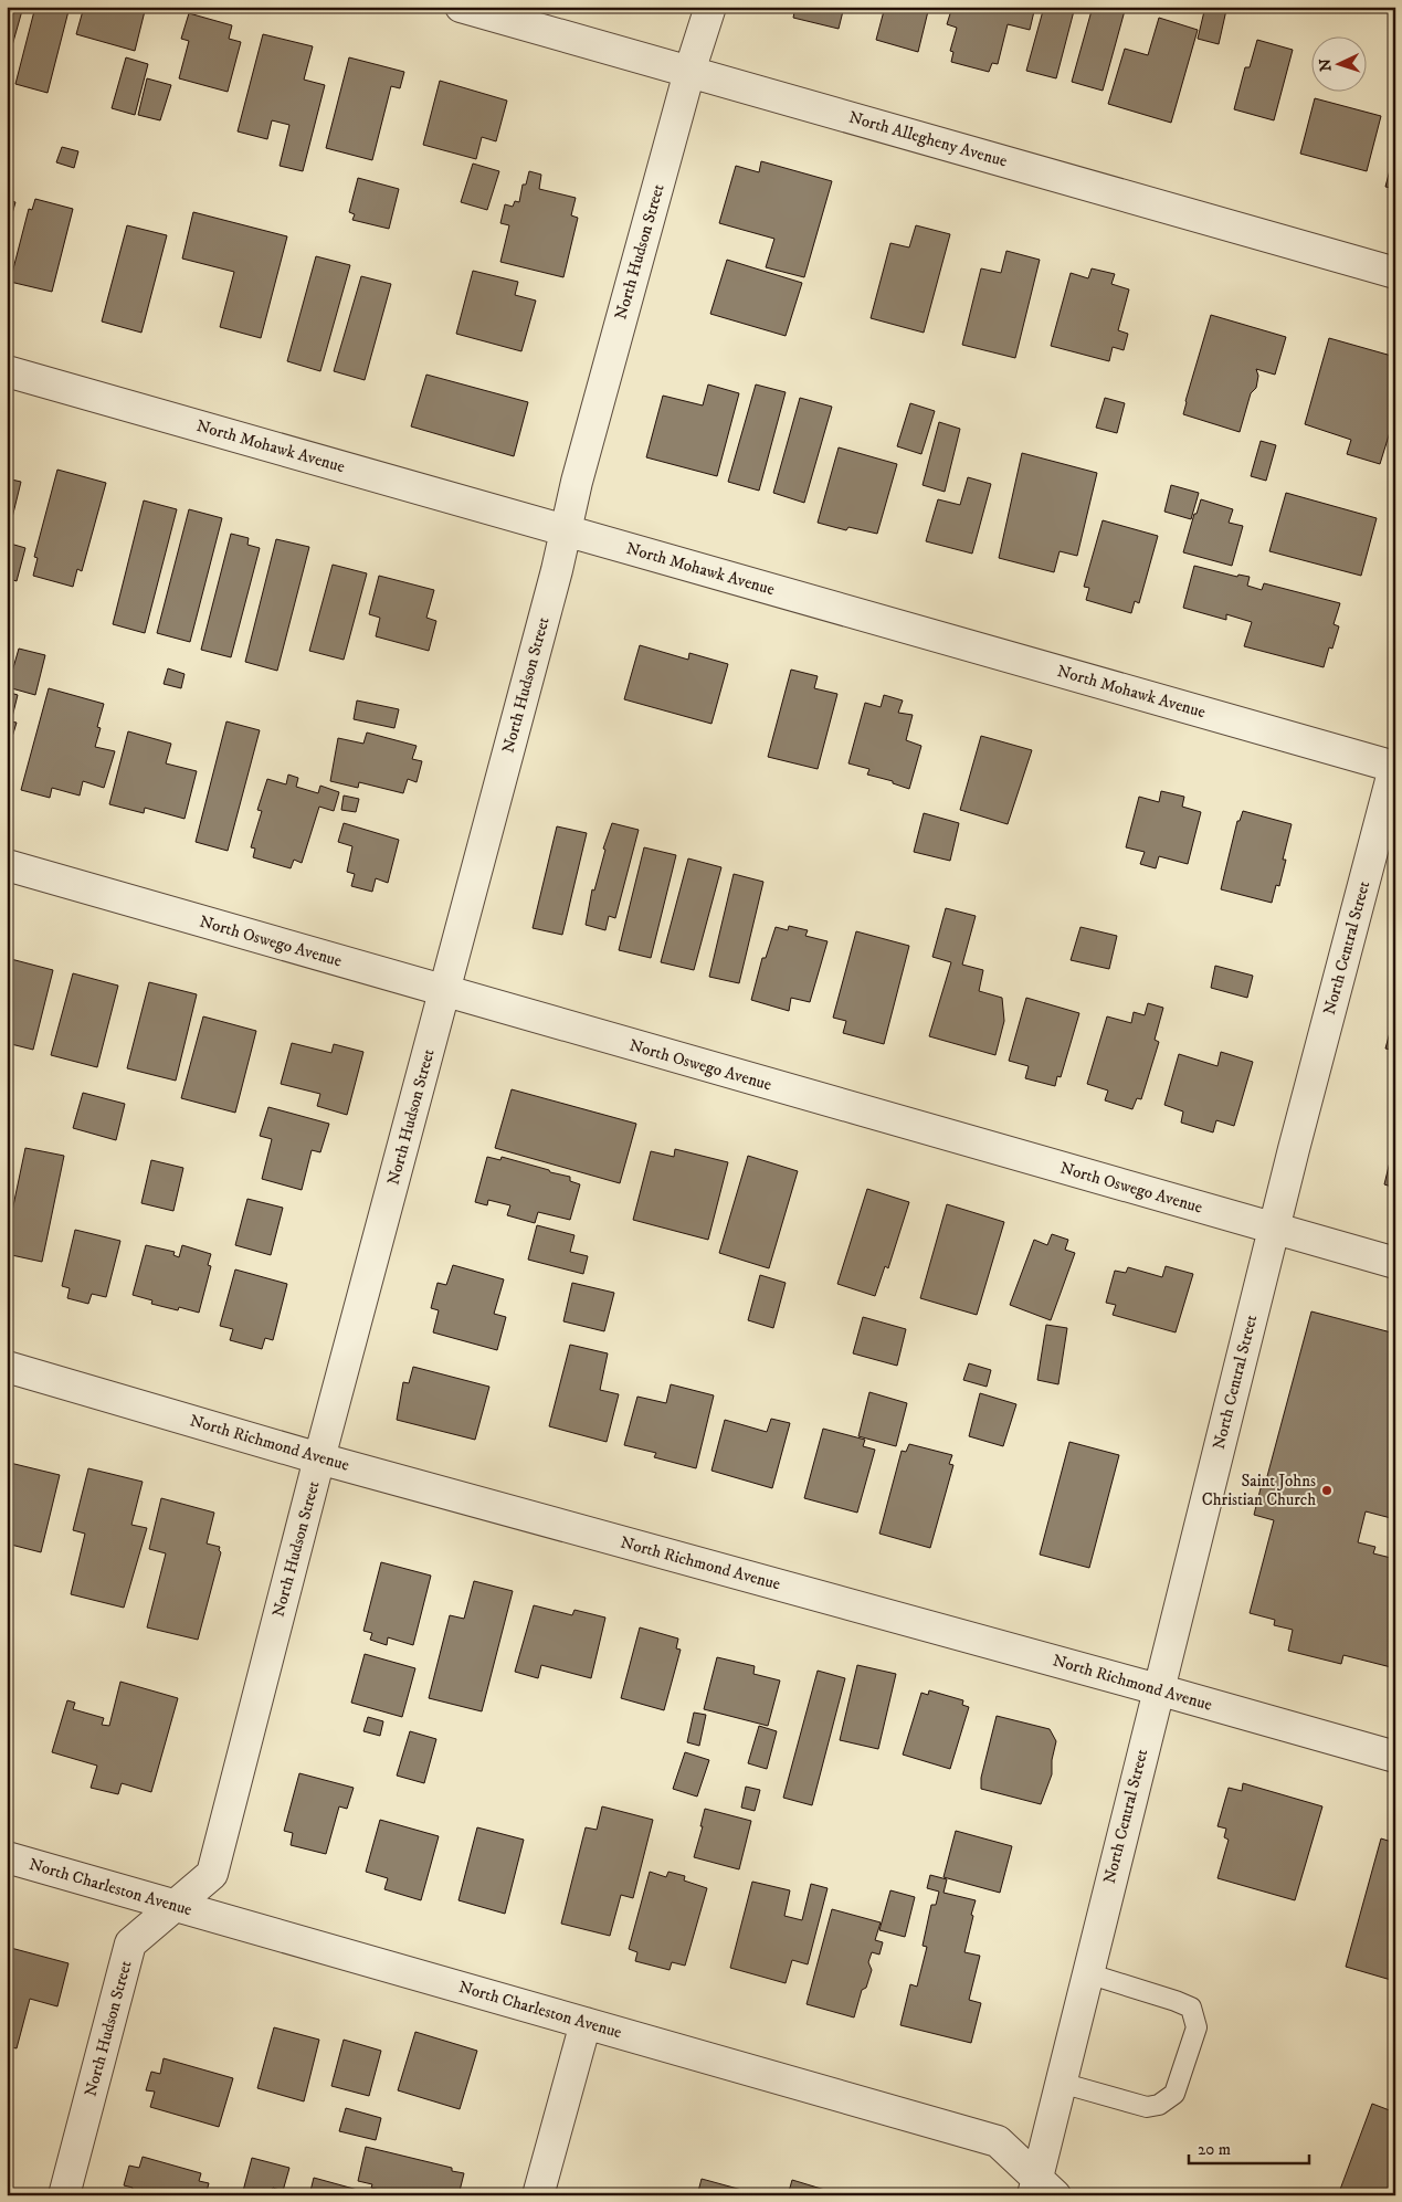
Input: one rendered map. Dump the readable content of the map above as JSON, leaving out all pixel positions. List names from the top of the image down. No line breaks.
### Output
{"streets":{"street":["North Allegheny Avenue","North Hudson Street","North Mohawk Avenue","North Oswego Avenue","North Central Street","North Richmond Avenue","North Charleston Avenue"]},"crossings":[["North Allegheny Avenue","North Hudson Street"],["North Hudson Street","North Mohawk Avenue"],["North Hudson Street","North Oswego Avenue"],["North Hudson Street","North Richmond Avenue"],["North Hudson Street","North Charleston Avenue"],["North Mohawk Avenue","North Central Street"],["North Oswego Avenue","North Central Street"],["North Central Street","North Richmond Avenue"],["North Central Street","North Charleston Avenue"]],"places":["Saint Johns Christian Church"],"scale_bar":"20 m","north":"left"}
